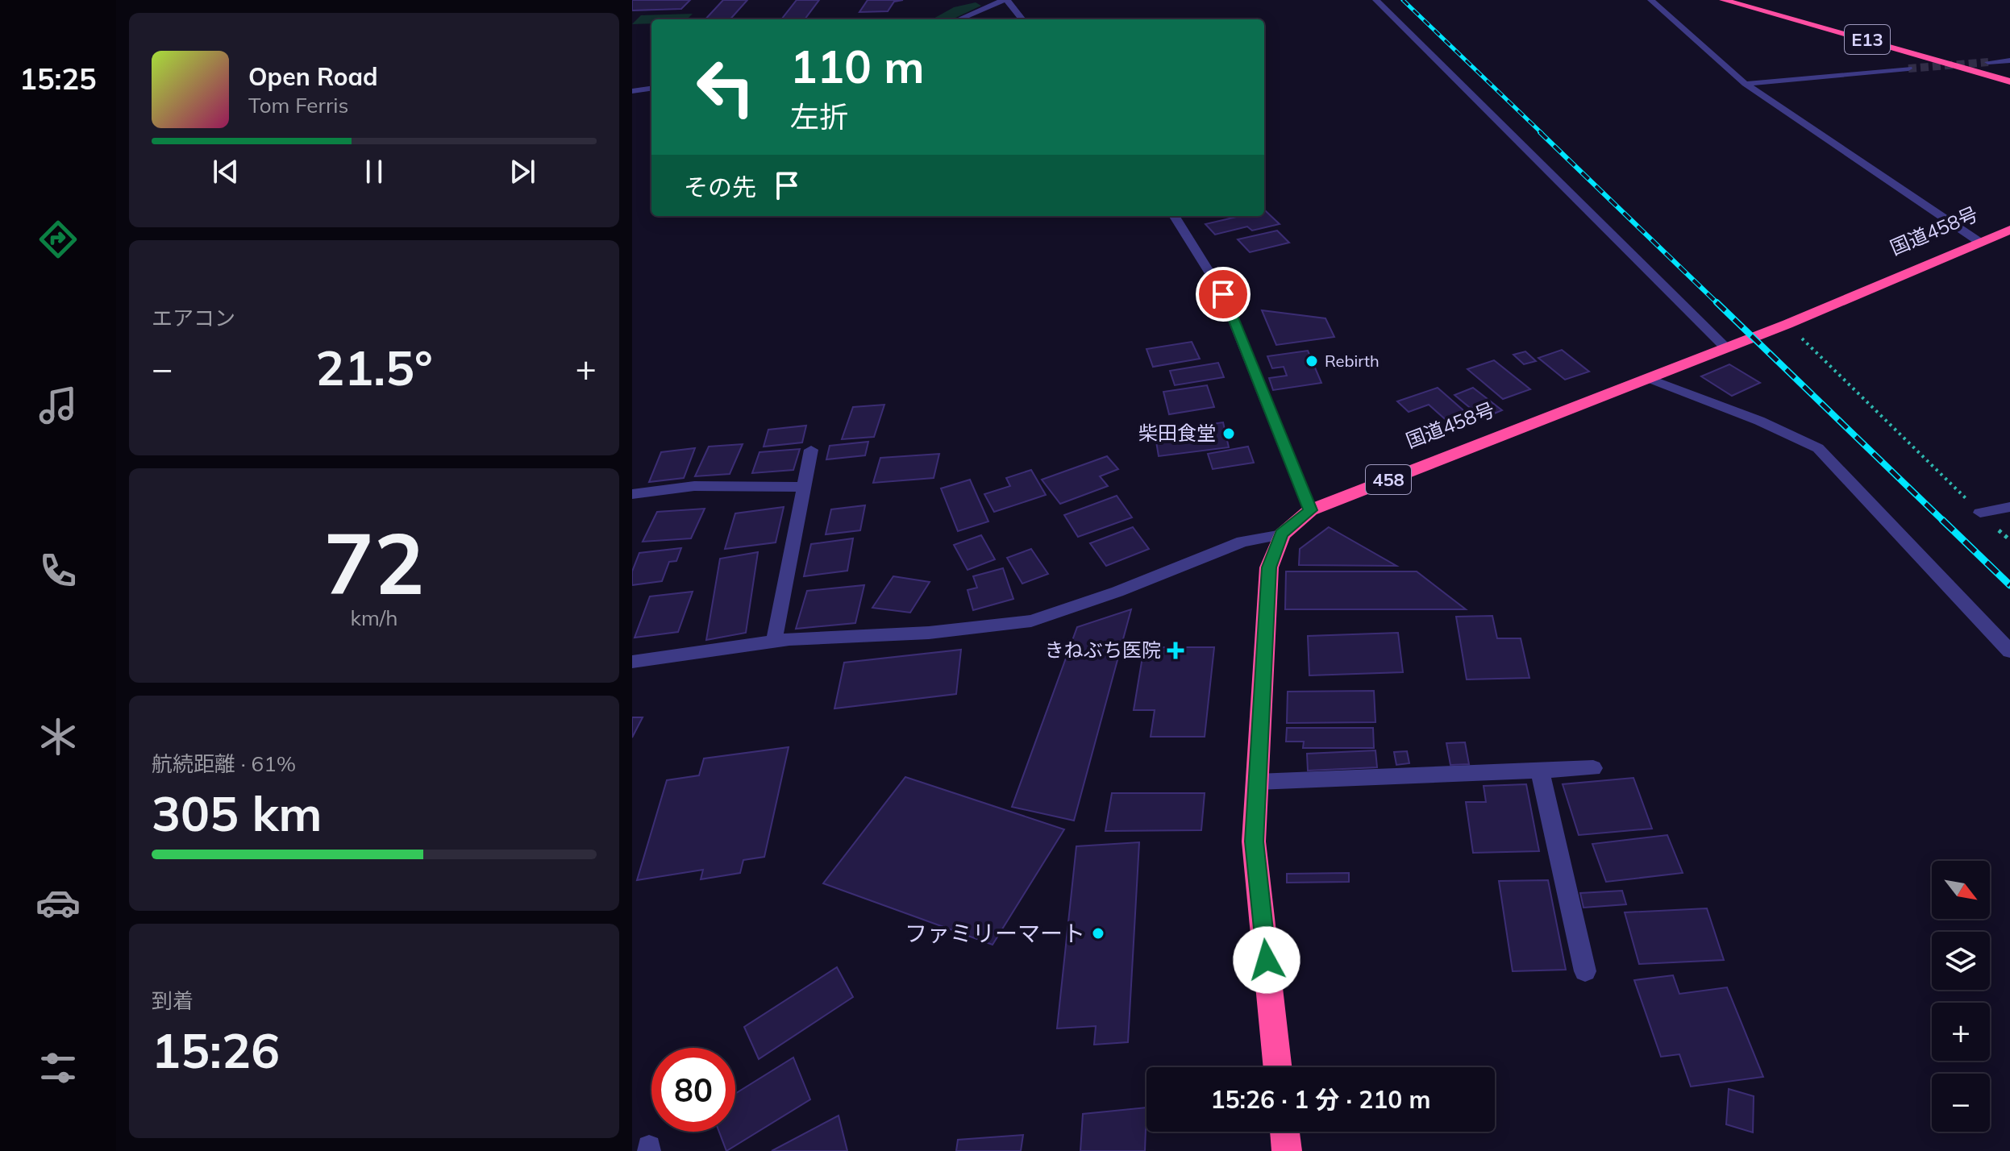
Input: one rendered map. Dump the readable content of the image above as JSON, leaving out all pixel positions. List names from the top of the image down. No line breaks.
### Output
{"streets":{"highway":["E13","国道458号","458"]},"places":{"other":["Rebirth","柴田食堂","ファミリーマート"],"health":["きねぶち医院"]},"north":"bottom right","page":{"tabs":"15:25","turn":["110 m","左折"],"song":["Open Road","Tom Ferris"],"then":"その先","tile":["エアコン",["72","km/h"],["航続距離 · 61%","305 km"],["到着","15:26"]],"heat":["−","21.5°","+"],"map_buttons":["+","−"],"limit":"80","trip":"15:26 · 1 分 · 210 m"}}
